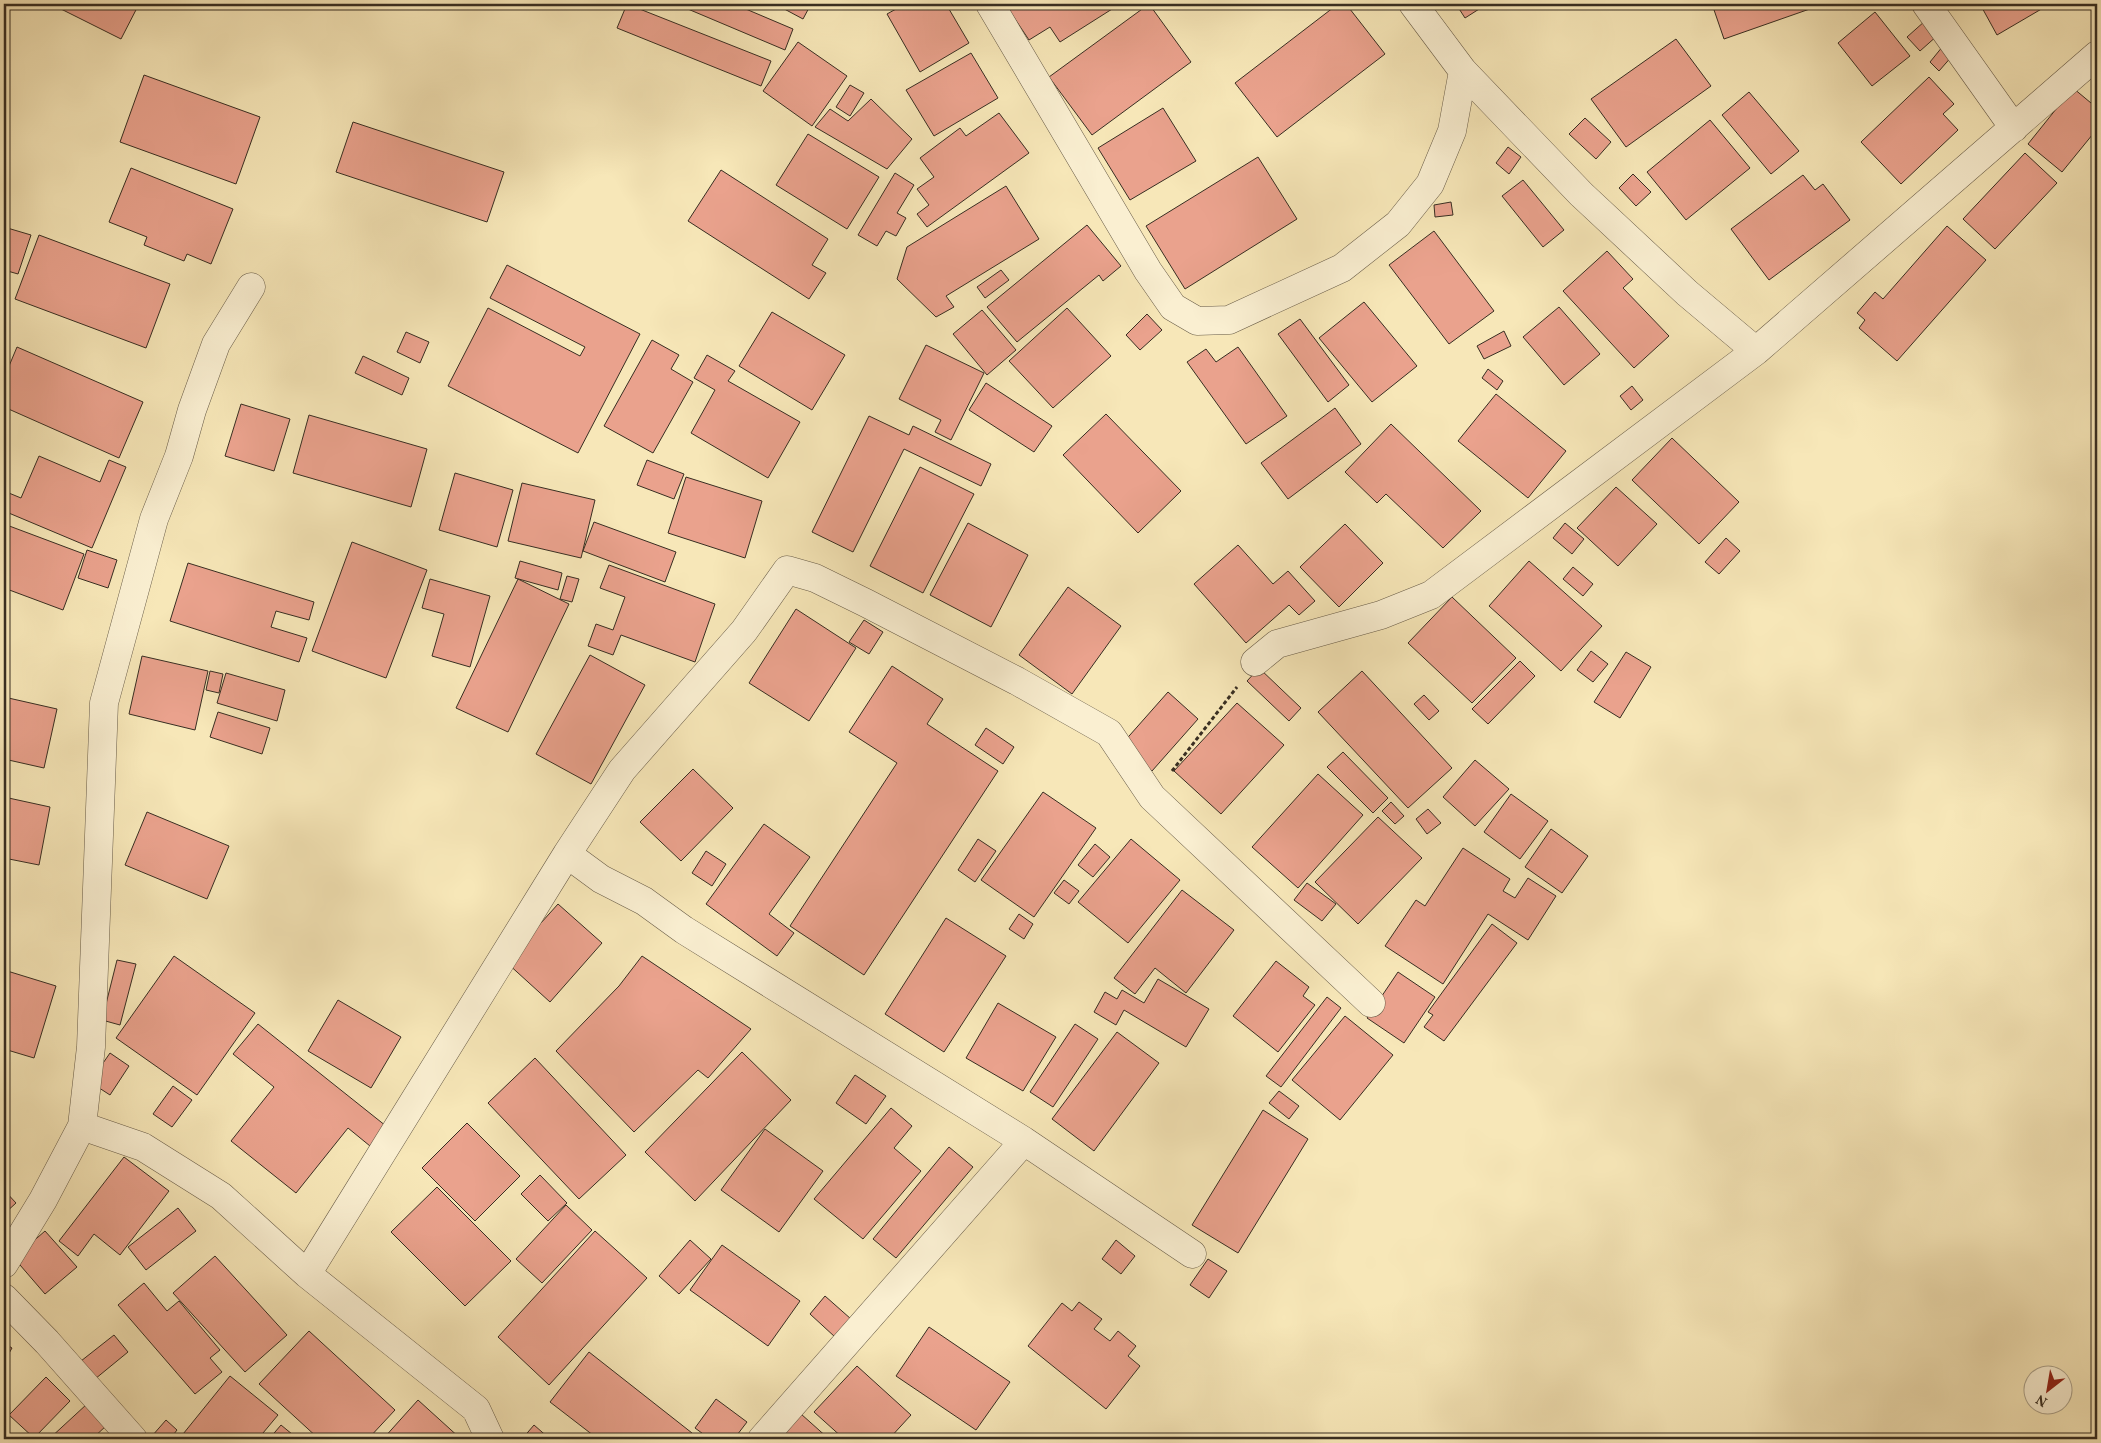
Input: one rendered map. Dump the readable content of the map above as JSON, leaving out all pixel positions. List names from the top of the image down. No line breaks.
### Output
{"north":"bottom left"}
